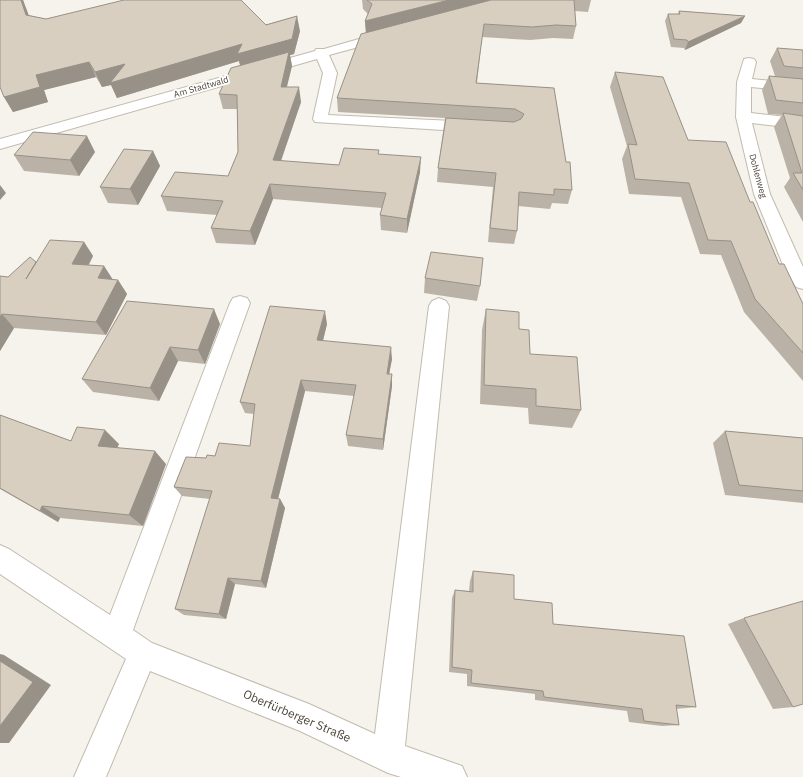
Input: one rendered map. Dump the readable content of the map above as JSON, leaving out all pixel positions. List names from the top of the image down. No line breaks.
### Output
{"streets":{"street":["Am Stadtwald","Dohlenweg","Oberfürberger Straße"]}}
